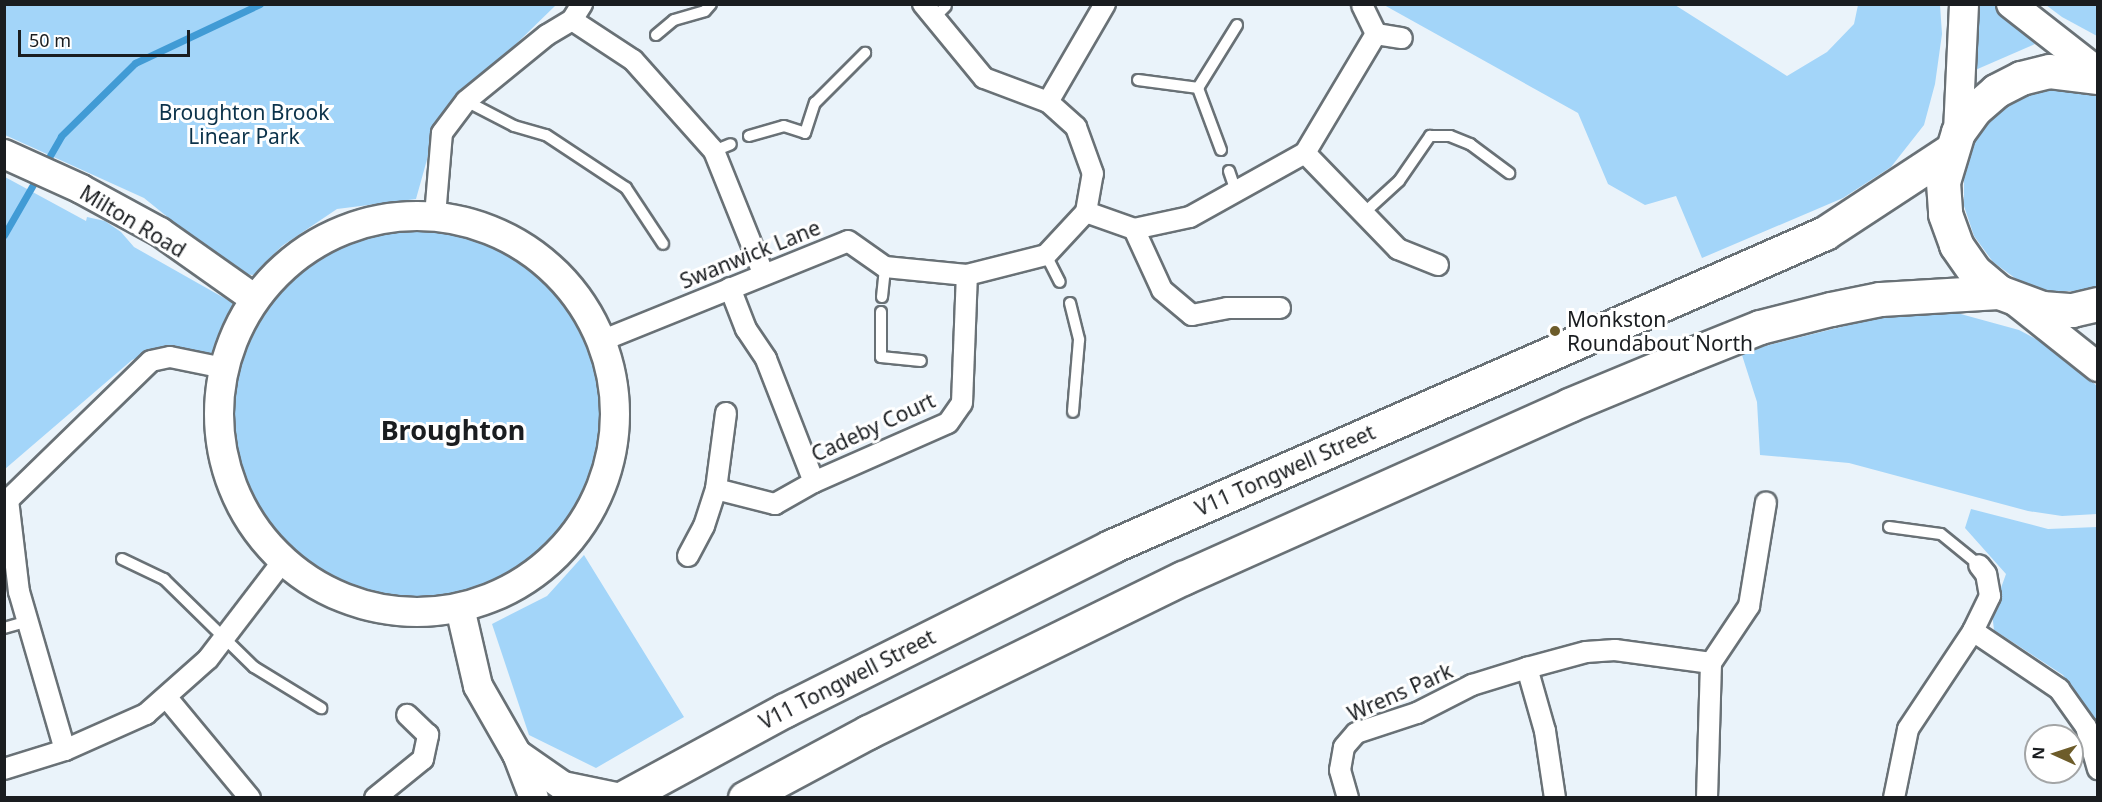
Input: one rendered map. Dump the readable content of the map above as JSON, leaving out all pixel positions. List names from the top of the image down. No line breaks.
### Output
{"streets":{"highway":["V11 Tongwell Street"],"street":["Milton Road","Swanwick Lane","Cadeby Court","Wrens Park"]},"crossings":[["Swanwick Lane","Cadeby Court"]],"districts":["Broughton"],"parks":["Broughton Brook Linear Park"],"places":["Monkston Roundabout North"],"scale_bar":"50 m","north":"left"}
